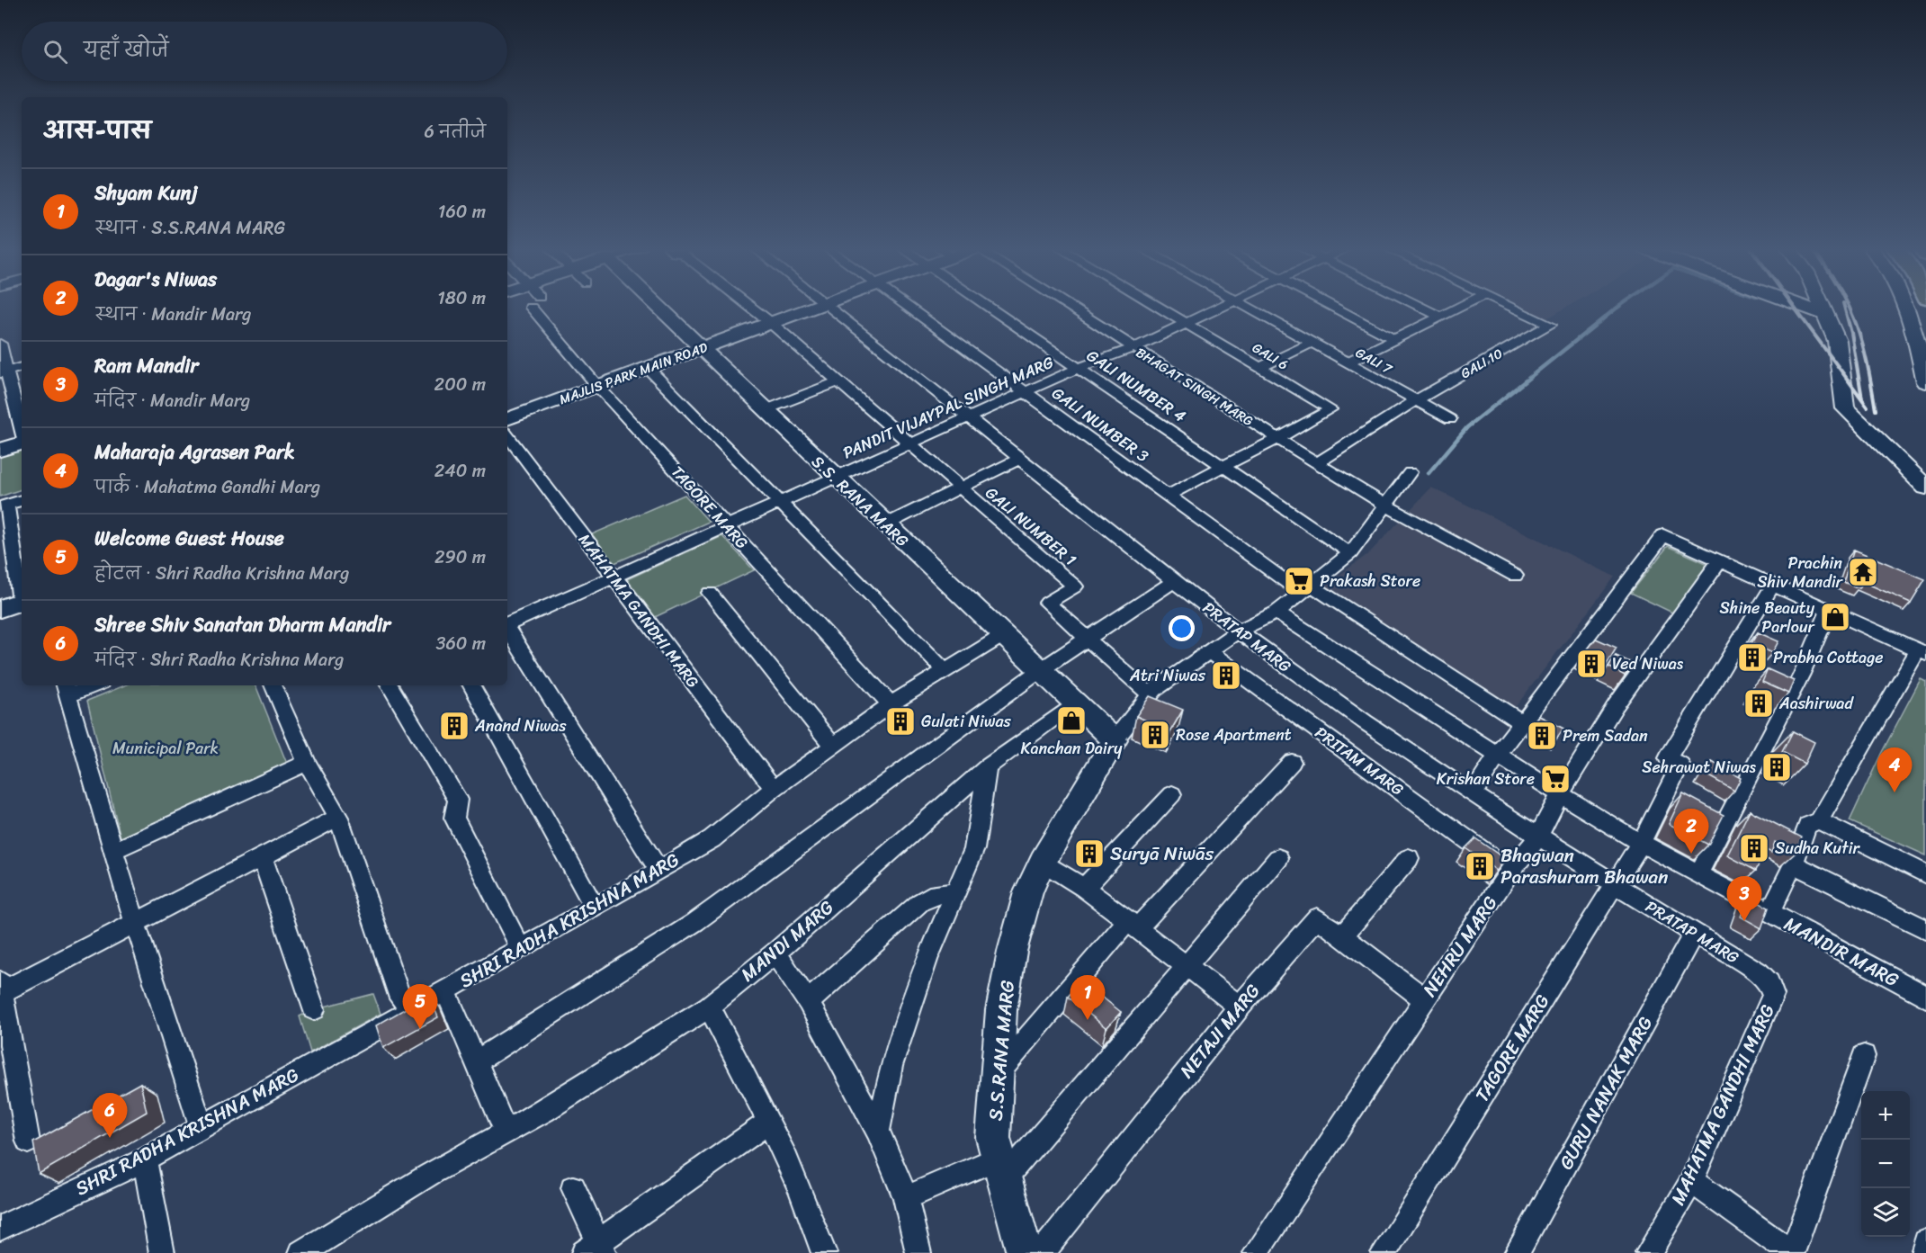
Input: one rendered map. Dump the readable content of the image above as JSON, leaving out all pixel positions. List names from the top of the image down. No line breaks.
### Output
{"streets":{"street":["GALI 6","GALI 7","GALI 10","MAJLIS PARK MAIN ROAD","GALI NUMBER 4","BHAGAT SINGH MARG","PANDIT VIJAYPAL SINGH MARG","GALI NUMBER 3","S.S. RANA MARG","TAGORE MARG","GALI NUMBER 1","MAHATMA GANDHI MARG","PRATAP MARG","PRITAM MARG","SHRI RADHA KRISHNA MARG","MANDI MARG","NEHRU MARG","MANDIR MARG","NETAJI MARG","S.S.RANA MARG","GURU NANAK MARG"]},"crossings":[["GALI 6","BHAGAT SINGH MARG"],["GALI 6","PANDIT VIJAYPAL SINGH MARG"],["GALI 7","GALI 10"],["GALI 10","BHAGAT SINGH MARG"],["MAJLIS PARK MAIN ROAD","S.S. RANA MARG"],["MAJLIS PARK MAIN ROAD","TAGORE MARG"],["MAJLIS PARK MAIN ROAD","GALI NUMBER 1"],["GALI NUMBER 4","PANDIT VIJAYPAL SINGH MARG"],["BHAGAT SINGH MARG","PANDIT VIJAYPAL SINGH MARG"],["PANDIT VIJAYPAL SINGH MARG","GALI NUMBER 3"],["PANDIT VIJAYPAL SINGH MARG","S.S. RANA MARG"],["PANDIT VIJAYPAL SINGH MARG","TAGORE MARG"],["PANDIT VIJAYPAL SINGH MARG","GALI NUMBER 1"],["PANDIT VIJAYPAL SINGH MARG","MAHATMA GANDHI MARG"],["PANDIT VIJAYPAL SINGH MARG","PRATAP MARG"],["S.S. RANA MARG","SHRI RADHA KRISHNA MARG"],["S.S. RANA MARG","MANDI MARG"],["S.S. RANA MARG","S.S.RANA MARG"],["TAGORE MARG","PRATAP MARG"],["TAGORE MARG","SHRI RADHA KRISHNA MARG"],["TAGORE MARG","MANDIR MARG"],["MAHATMA GANDHI MARG","PRATAP MARG"],["MAHATMA GANDHI MARG","SHRI RADHA KRISHNA MARG"],["PRATAP MARG","NEHRU MARG"],["PRATAP MARG","GURU NANAK MARG"],["PRITAM MARG","NEHRU MARG"],["NEHRU MARG","MANDIR MARG"],["NEHRU MARG","NETAJI MARG"]],"parks":["Municipal Park"],"places":{"temple":["Prachin Shiv Mandir"],"supermarket":["Prakash Store","Krishan Store"],"shop":["Shine Beauty Parlour","Kanchan Dairy"],"building":["Prabha Cottage","Ved Niwas","Atri Niwas","Aashirwad","Gulati Niwas","Anand Niwas","Rose Apartment","Prem Sadan","Sehrawat Niwas","Sudha Kutir","Suryā Niwās","Bhagwan Parashuram Bhawan"]},"page":{"search":"यहाँ खोजें","heading":["आस-पास","6 नतीजे"],"list":[{"mark":"1","name":"Shyam Kunj","note":"स्थान · S.S.RANA MARG","value":"160 m"},{"mark":"2","name":"Dagar's Niwas","note":"स्थान · Mandir Marg","value":"180 m"},{"mark":"3","name":"Ram Mandir","note":"मंदिर · Mandir Marg","value":"200 m"},{"mark":"4","name":"Maharaja Agrasen Park","note":"पार्क · Mahatma Gandhi Marg","value":"240 m"},{"mark":"5","name":"Welcome Guest House","note":"होटल · Shri Radha Krishna Marg","value":"290 m"},{"mark":"6","name":"Shree Shiv Sanatan Dharm Mandir","note":"मंदिर · Shri Radha Krishna Marg","value":"360 m"}],"pins":["4","2","3","1","5","6"],"map_buttons":["+","−"]}}
